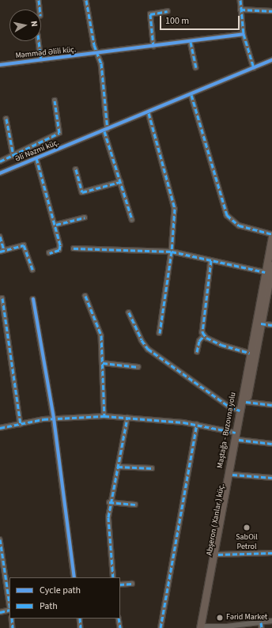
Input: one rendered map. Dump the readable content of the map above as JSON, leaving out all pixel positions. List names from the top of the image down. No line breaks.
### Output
{"streets":{"main road":["Maştağa - Buzovna yolu","Abşeron ( Xanlar ) küç."],"street":["Məmməd Əlili küç.","Əli Nəzmi küç."]},"crossings":[["Maştağa - Buzovna yolu","Abşeron ( Xanlar ) küç."]],"places":["SabOil Petrol","Fərid Market"],"legend":["Cycle path","Path"],"scale_bar":"100 m","north":"right"}
